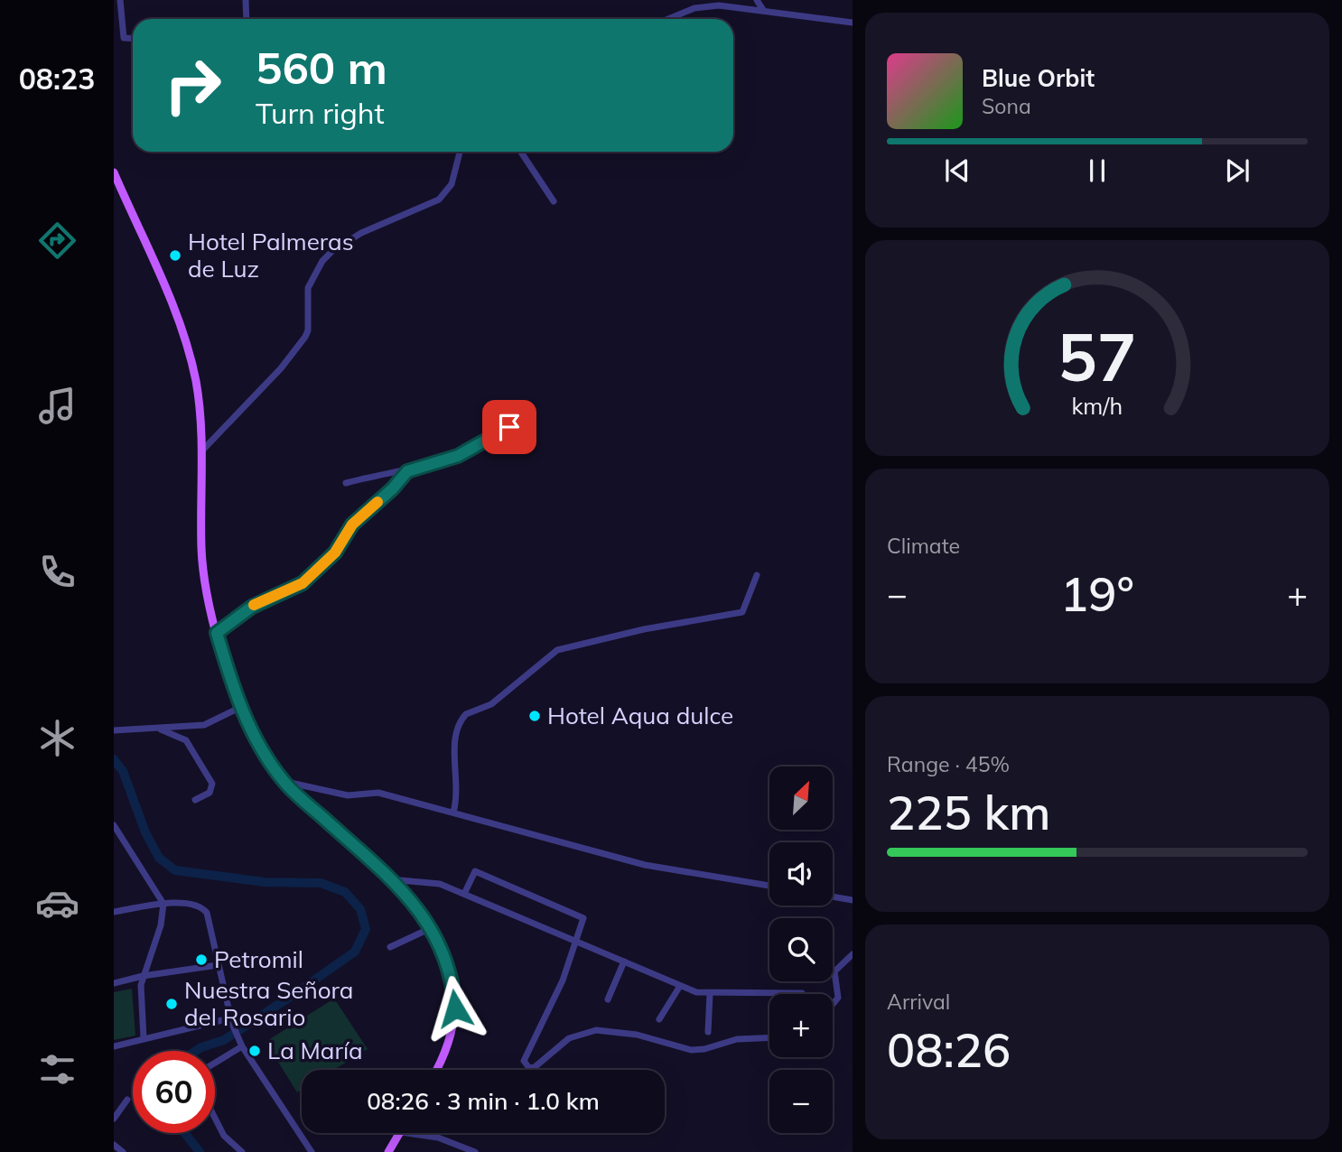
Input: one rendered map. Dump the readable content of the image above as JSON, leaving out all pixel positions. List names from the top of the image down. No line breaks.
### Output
{"places":["Hotel Palmeras de Luz","Hotel Aqua dulce","Petromil","Nuestra Señora del Rosario","La María"],"north":"top right","page":{"tabs":"08:23","turn":["560 m","Turn right"],"song":["Blue Orbit","Sona"],"tile":["Climate",["Range · 45%","225 km"],["Arrival","08:26"]],"heat":["−","19°","+"],"map_buttons":["+","−"],"limit":"60","trip":"08:26 · 3 min · 1.0 km","gauge":["57","km/h"]}}
